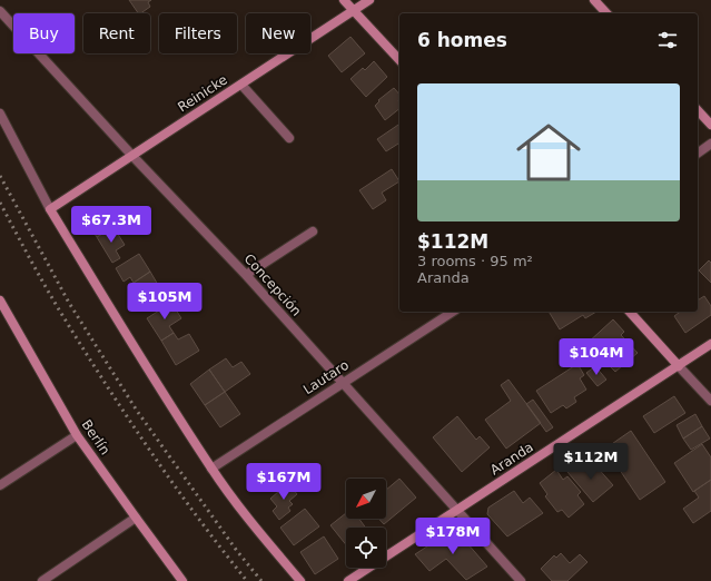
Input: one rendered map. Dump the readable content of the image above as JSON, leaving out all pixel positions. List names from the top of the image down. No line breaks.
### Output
{"streets":{"street":["Reinicke","Concepción","Lautaro","Berlín","Aranda"]},"crossings":[["Reinicke","Concepción"],["Concepción","Lautaro"],["Concepción","Aranda"]],"north":"bottom left","page":{"chip":["Buy","Rent","Filters","New"],"heading":"6 homes","list":[{"name":"$112M","note":"3 rooms · 95 m² · Aranda"}],"price":["$67.3M","$105M","$104M","$112M","$167M","$178M"]}}
